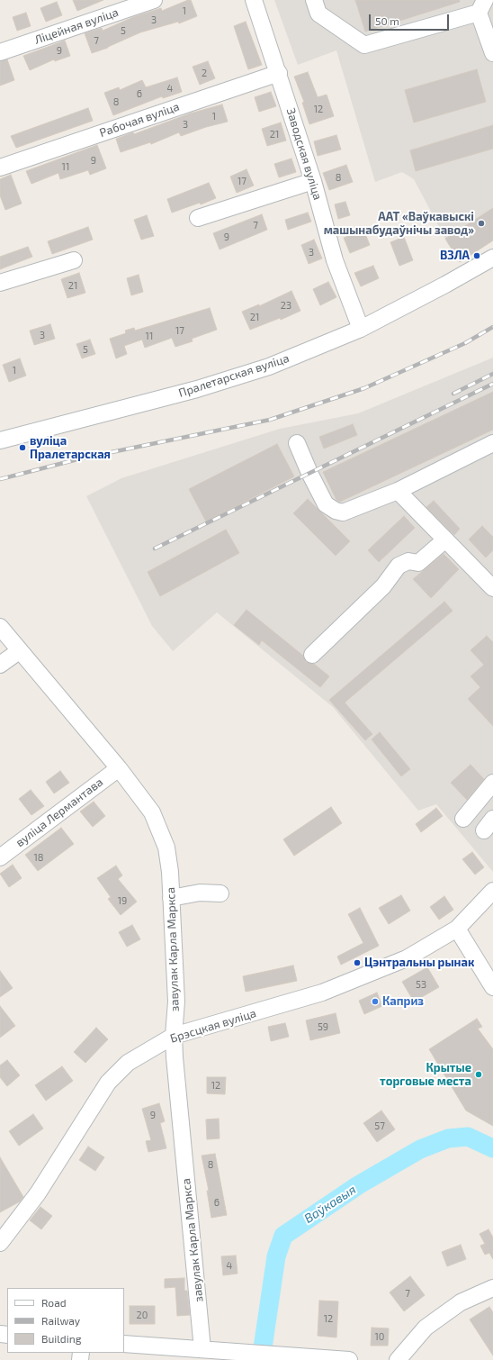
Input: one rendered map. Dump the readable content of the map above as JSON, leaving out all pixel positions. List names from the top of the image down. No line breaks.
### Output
{"streets":{"street":["Ліцейная вуліца","Рабочая вуліца","Заводская вуліца","Пралетарская вуліца","вуліца Лермантава","завулак Карла Маркса","Брэсцкая вуліца"]},"crossings":[["Рабочая вуліца","Заводская вуліца"],["Заводская вуліца","Пралетарская вуліца"],["вуліца Лермантава","завулак Карла Маркса"],["завулак Карла Маркса","Брэсцкая вуліца"]],"water":["Ваўкавыя"],"places":["ААТ «Ваўкавыскі машынабудаўнічы завод»","ВЗЛА","вуліца Пралетарская","Цэнтральны рынак","Каприз","Крытые торговые места"],"house_numbers":["1","3","5","7","9","2","4","6","8","12","1","3","21","9","11","8","17","7","9","3","21","23","21","17","3","11","5","1","18","19","53","59","12","9","57","8","6","4","7","20","12","10"],"legend":["Road","Railway","Building"],"scale_bar":"50 m"}
